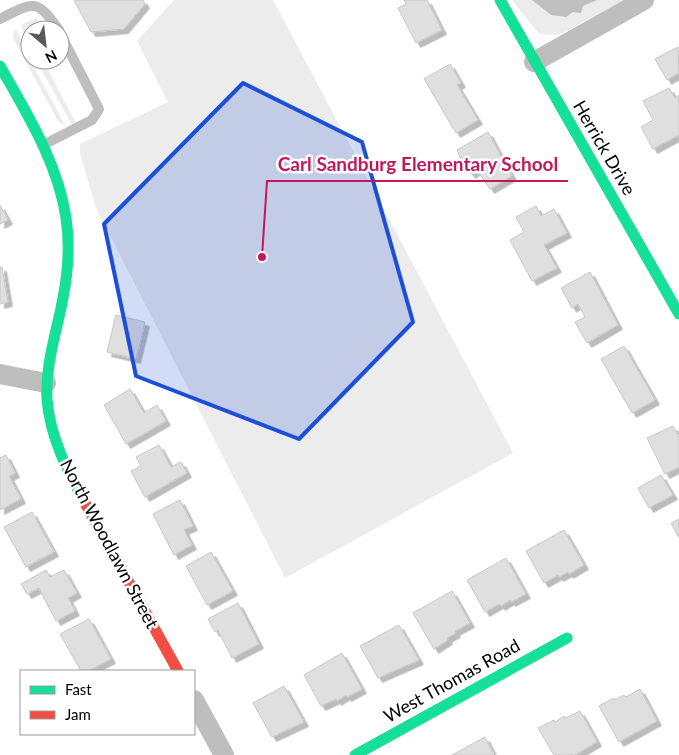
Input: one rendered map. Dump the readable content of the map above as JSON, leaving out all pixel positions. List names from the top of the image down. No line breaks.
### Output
{"streets":{"street":["Herrick Drive","North Woodlawn Street","West Thomas Road"]},"places":["Carl Sandburg Elementary School"],"legend":["Fast","Jam"],"north":"bottom right"}
